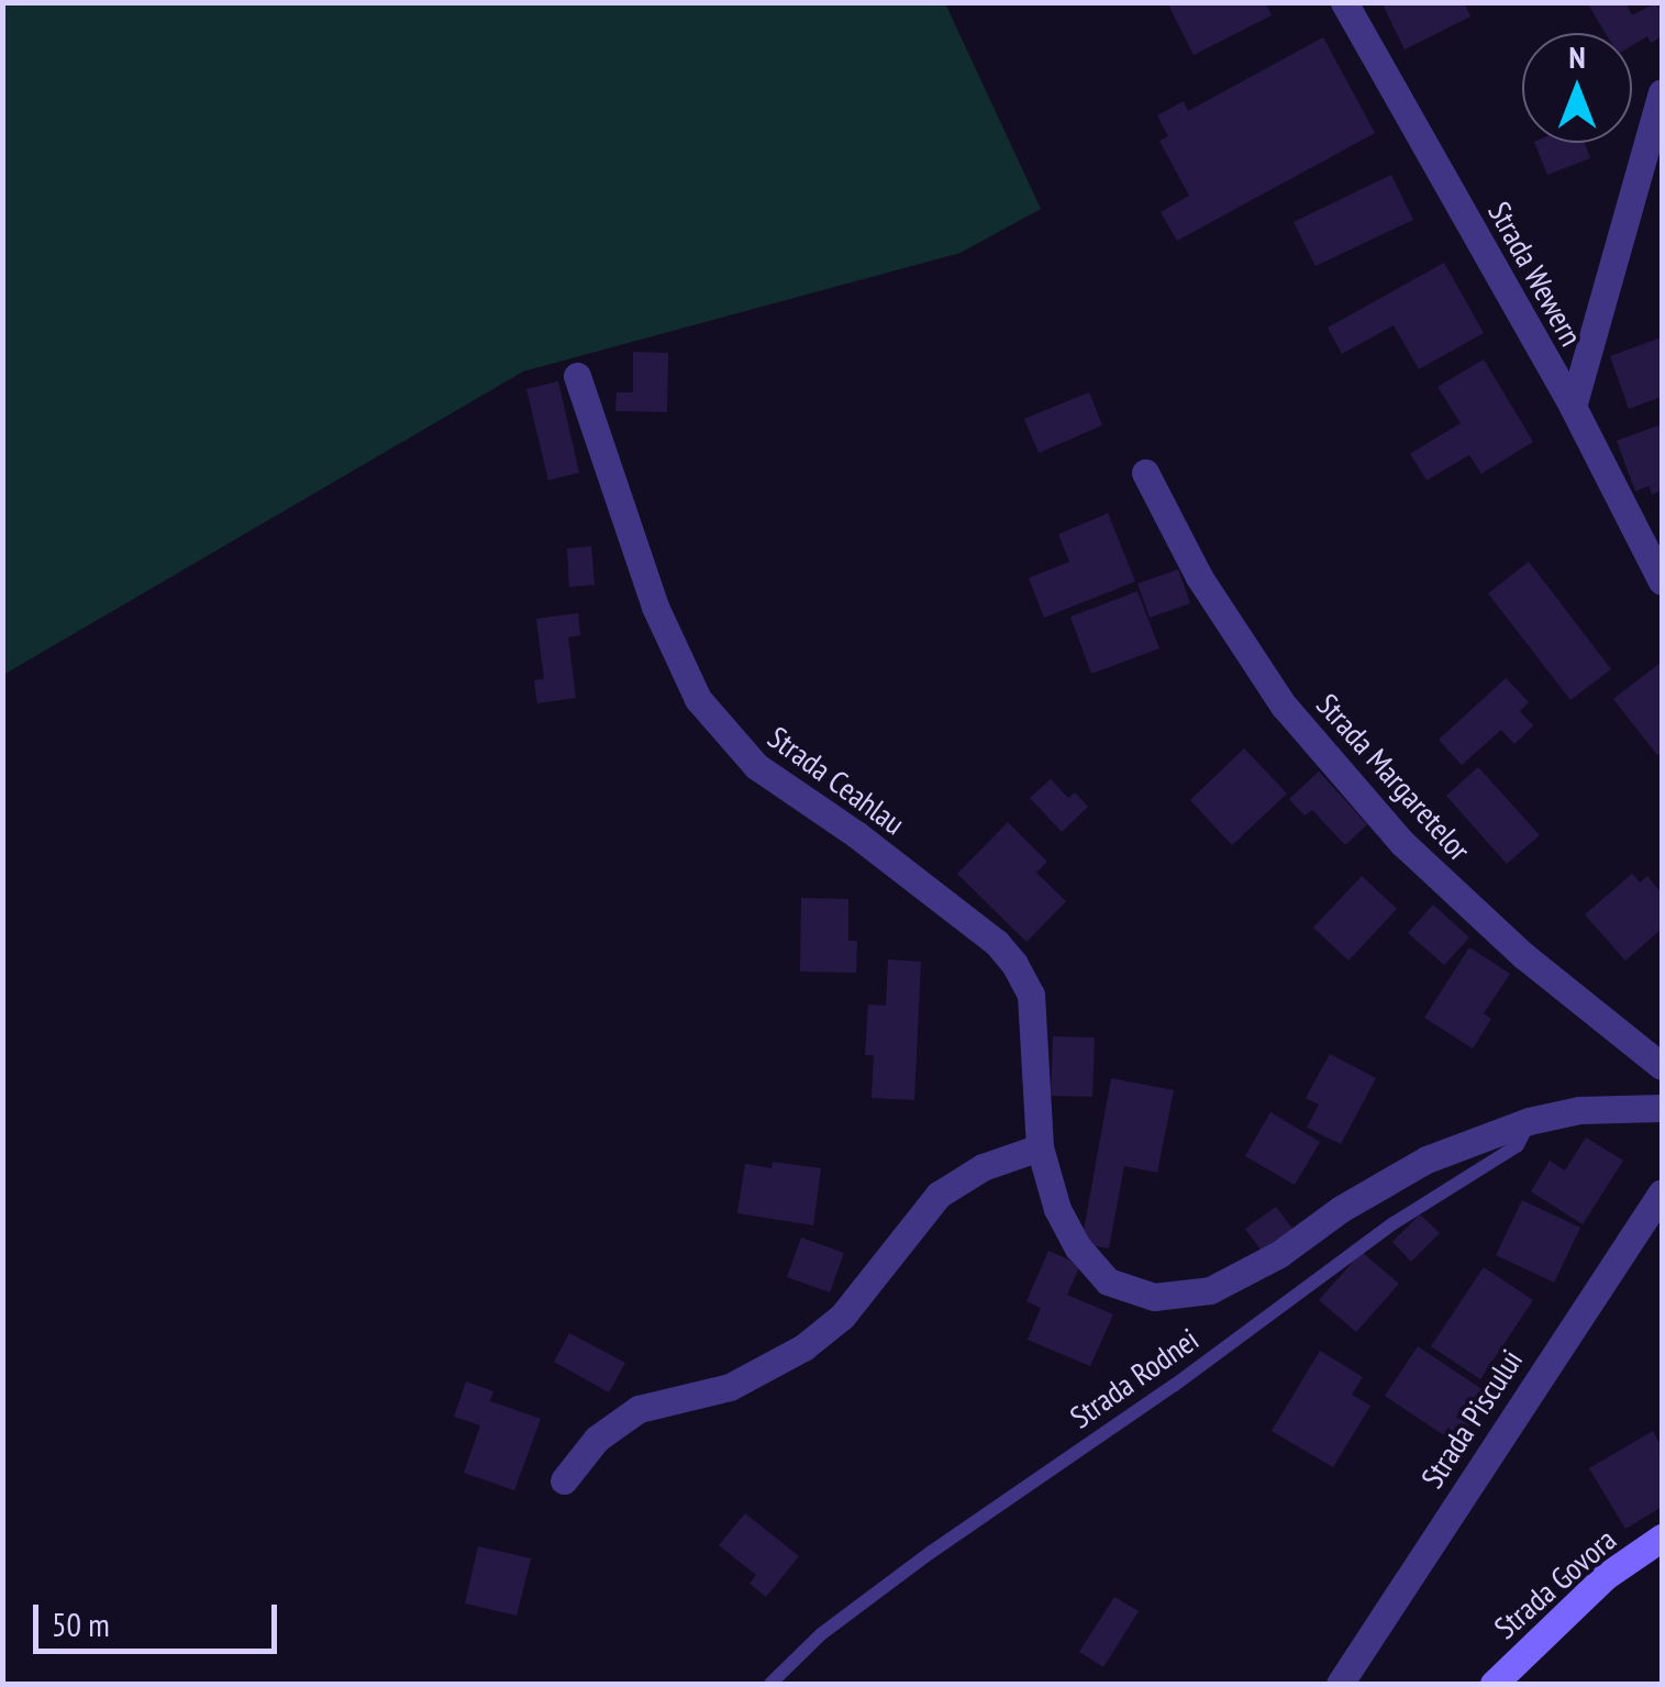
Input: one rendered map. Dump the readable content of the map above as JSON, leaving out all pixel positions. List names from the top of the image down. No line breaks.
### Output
{"streets":{"main road":["Strada Govora"],"street":["Strada Wewern","Strada Margaretelor","Strada Ceahlau","Strada Piscului"],"lane":["Strada Rodnei"]},"crossings":[["Strada Ceahlau","Strada Rodnei"]],"scale_bar":"50 m","north":"top"}
